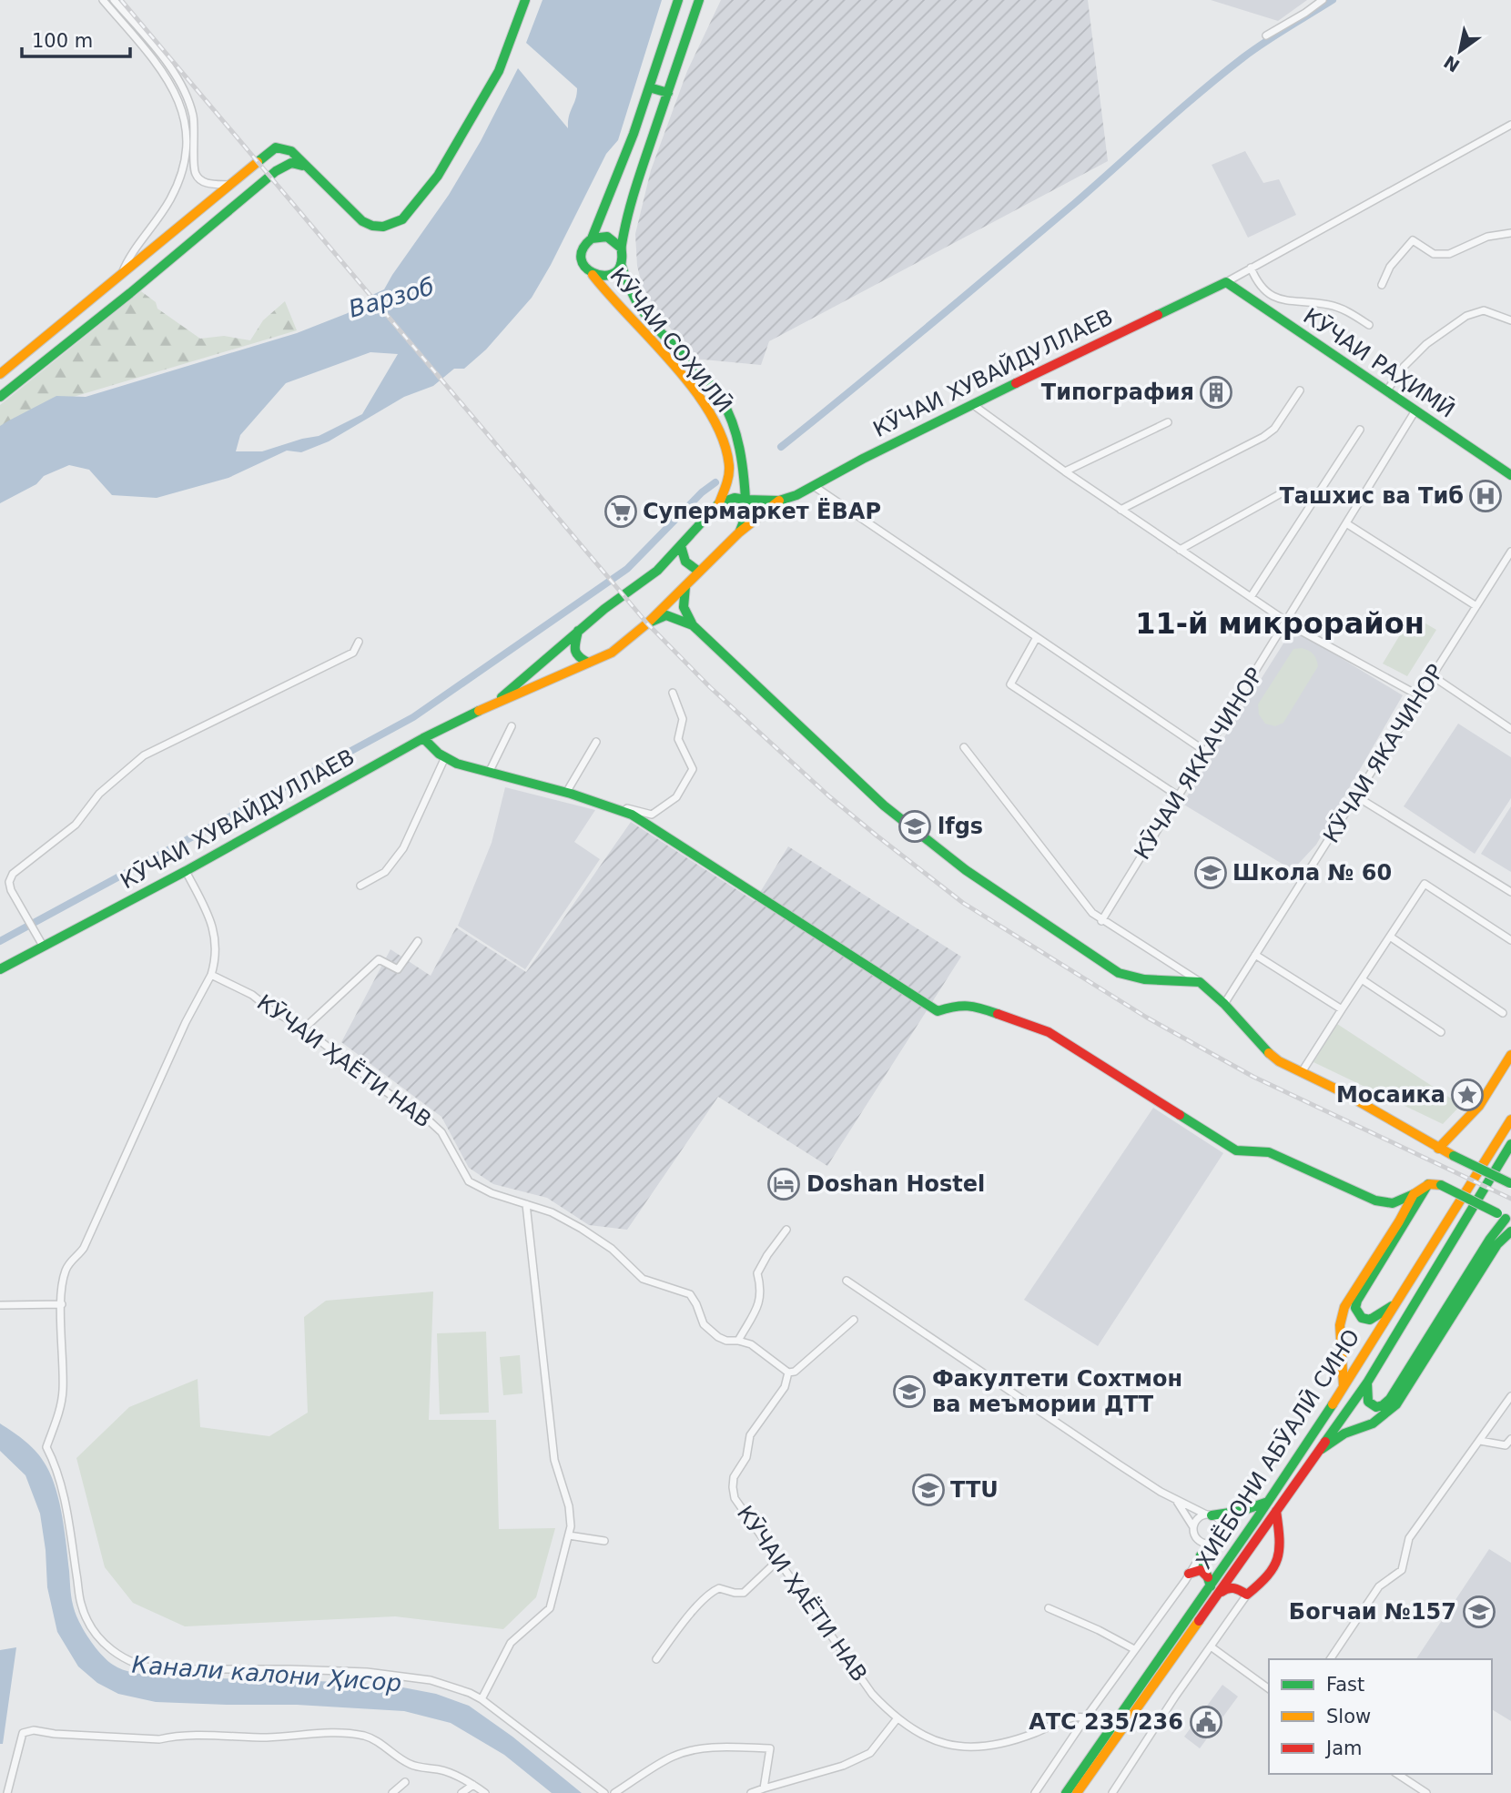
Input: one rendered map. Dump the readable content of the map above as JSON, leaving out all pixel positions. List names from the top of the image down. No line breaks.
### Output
{"streets":{"street":["КӮЧАИ СОҲИЛӢ","КӮЧАИ РАҲИМӢ","КӮЧАИ ХУВАЙДУЛЛАЕВ","КӮЧАИ ЯКАЧИНОР","КӮЧАИ ЯККАЧИНОР","КӮЧАИ ҲАЁТИ НАВ","ХИЁБОНИ АБӮАЛӢ СИНО"]},"crossings":[["КӮЧАИ СОҲИЛӢ","КӮЧАИ ХУВАЙДУЛЛАЕВ"],["КӮЧАИ РАҲИМӢ","КӮЧАИ ХУВАЙДУЛЛАЕВ"],["КӮЧАИ РАҲИМӢ","КӮЧАИ ЯККАЧИНОР"]],"districts":["11-й микрорайон"],"water":["Варзоб","Канали калони Ҳисор"],"places":{"building":["Типография"],"hospital":["Ташхис ва Тиб"],"supermarket":["Супермаркет ЁВАР"],"school or university":["lfgs","Школа № 60","Факултети Сохтмон ва меъмории ДТТ","TTU","Богчаи №157"],"place":["Мосаика"],"hotel":["Doshan Hostel"],"public building":["АТС 235/236"]},"legend":["Fast","Slow","Jam"],"scale_bar":"100 m","north":"bottom left"}
